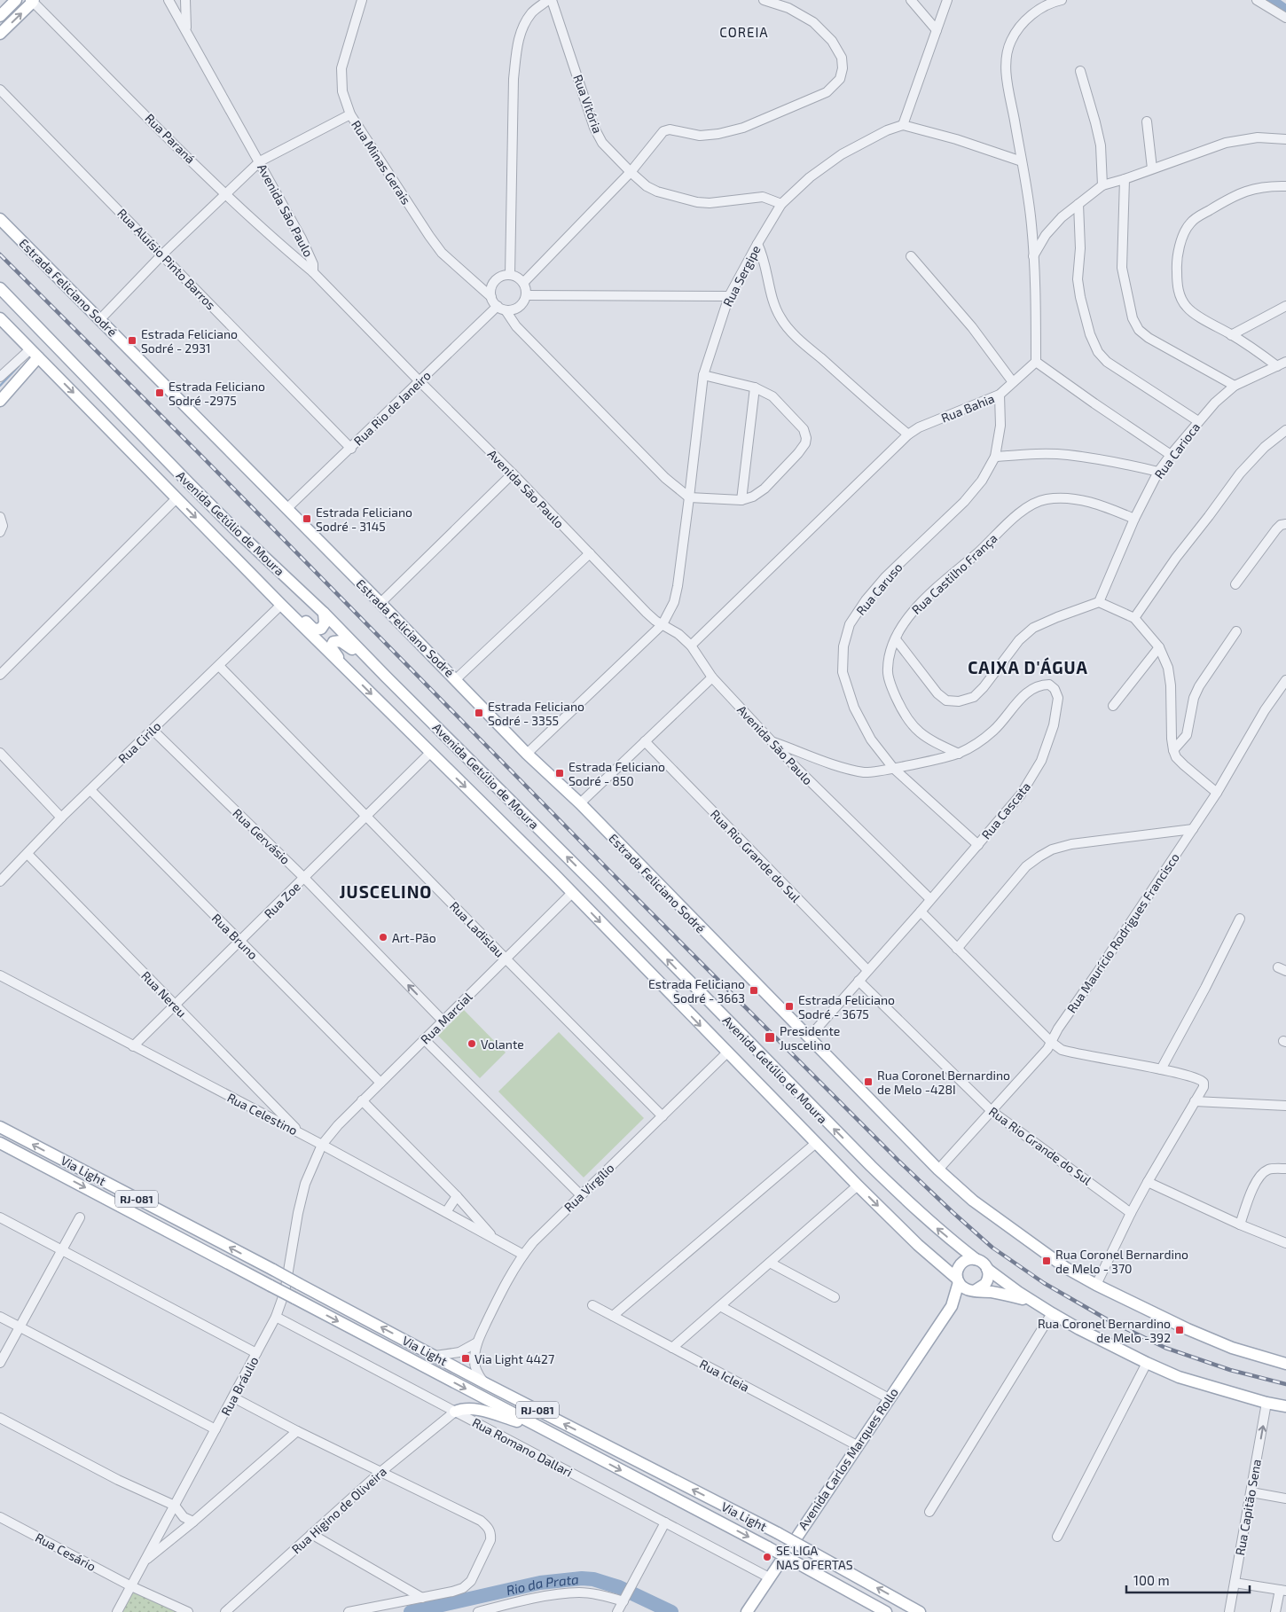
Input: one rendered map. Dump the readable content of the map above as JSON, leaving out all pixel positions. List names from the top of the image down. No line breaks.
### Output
{"streets":{"main road":["Estrada Feliciano Sodré","Avenida Getúlio de Moura","Via Light","RJ-081","Avenida Carlos Marques Rollo"],"street":["Rua Vitória","Rua Paraná","Rua Minas Gerais","Avenida São Paulo","Rua Aluísio Pinto Barros","Rua Sergipe","Rua Rio de Janeiro","Rua Bahia","Rua Carioca","Rua Castilho França","Rua Caruso","Rua Cirilo","Rua Cascata","Rua Gervásio","Rua Rio Grande do Sul","Rua Zoe","Rua Ladislau","Rua Maurício Rodrigues Francisco","Rua Bruno","Rua Nereu","Rua Marcial","Rua Celestino","Rua Virgílio","Rua Icleia","Rua Bráulio","Rua Romano Dallari","Rua Capitão Sena","Rua Higino de Oliveira","Rua Cesário"]},"crossings":[["Rua Vitória","Rua Sergipe"],["Rua Paraná","Avenida São Paulo"],["Rua Minas Gerais","Rua Rio de Janeiro"],["Avenida São Paulo","Rua Sergipe"],["Avenida São Paulo","Rua Rio de Janeiro"],["Avenida São Paulo","Rua Bahia"],["Avenida São Paulo","Rua Cascata"],["Rua Aluísio Pinto Barros","Rua Rio de Janeiro"],["Rua Sergipe","Estrada Feliciano Sodré"],["Estrada Feliciano Sodré","Rua Rio de Janeiro"],["Estrada Feliciano Sodré","Rua Cascata"],["Estrada Feliciano Sodré","Rua Maurício Rodrigues Francisco"],["Rua Bahia","Rua Caruso"],["Rua Carioca","Rua Castilho França"],["Avenida Getúlio de Moura","Rua Cirilo"],["Avenida Getúlio de Moura","Rua Zoe"],["Avenida Getúlio de Moura","Rua Marcial"],["Avenida Getúlio de Moura","Rua Virgílio"],["Avenida Getúlio de Moura","Avenida Carlos Marques Rollo"],["Rua Castilho França","Rua Cascata"],["Rua Caruso","Rua Cascata"],["Rua Cirilo","Rua Gervásio"],["Rua Cirilo","Rua Ladislau"],["Rua Cirilo","Rua Bruno"],["Rua Cirilo","Rua Nereu"],["Rua Cascata","Rua Rio Grande do Sul"],["Rua Gervásio","Rua Zoe"],["Rua Gervásio","Rua Marcial"],["Rua Rio Grande do Sul","Rua Maurício Rodrigues Francisco"],["Rua Zoe","Rua Ladislau"],["Rua Zoe","Rua Bruno"],["Rua Zoe","Rua Nereu"],["Rua Zoe","Rua Celestino"],["Rua Ladislau","Rua Marcial"],["Rua Ladislau","Rua Virgílio"],["Rua Bruno","Rua Marcial"],["Rua Nereu","Rua Celestino"],["Rua Marcial","Rua Celestino"],["Rua Marcial","Rua Bráulio"],["Rua Celestino","Rua Virgílio"],["Rua Celestino","Rua Bráulio"],["Via Light","Rua Virgílio"],["Rua Icleia","Avenida Carlos Marques Rollo"],["Rua Bráulio","Rua Romano Dallari"],["Rua Bráulio","Rua Cesário"],["Rua Romano Dallari","Avenida Carlos Marques Rollo"],["Rua Romano Dallari","Rua Higino de Oliveira"]],"one_way":["Rua Gervásio","Rua Capitão Sena"],"districts":["COREIA","CAIXA D'ÁGUA","JUSCELINO"],"water":["Rio da Prata"],"places":{"transit":["Estrada Feliciano Sodré - 2931","Estrada Feliciano Sodré -2975","Estrada Feliciano Sodré - 3145","Estrada Feliciano Sodré - 3355","Estrada Feliciano Sodré - 850","Estrada Feliciano Sodré - 3663","Estrada Feliciano Sodré - 3675","Presidente Juscelino","Rua Coronel Bernardino de Melo -428I","Rua Coronel Bernardino de Melo - 370","Rua Coronel Bernardino de Melo -392","Via Light 4427"],"other":["Art-Pão","Volante","SE LIGA NAS OFERTAS"]},"scale_bar":"100 m"}
